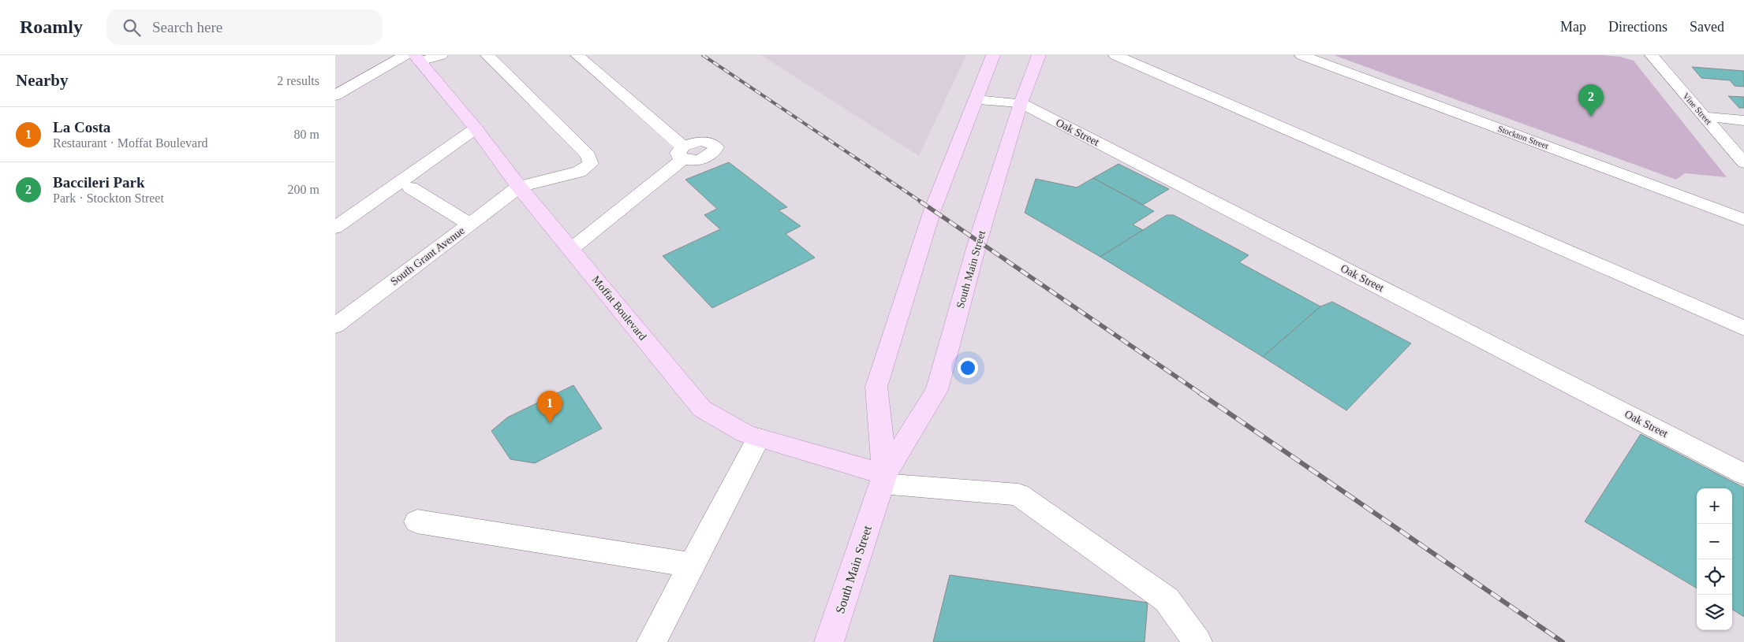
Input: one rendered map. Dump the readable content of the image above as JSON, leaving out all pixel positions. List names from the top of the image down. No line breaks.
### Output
{"streets":{"main road":["South Main Street","Moffat Boulevard"],"street":["Vine Street","Oak Street","Stockton Street","South Grant Avenue"]},"crossings":[["Oak Street","South Main Street"],["South Grant Avenue","Moffat Boulevard"],["South Main Street","Moffat Boulevard"]],"page":{"header":"Roamly","search":"Search here","nav":["Map","Directions","Saved"],"heading":["Nearby","2 results"],"pins":["2","1"],"list":[{"mark":"1","name":"La Costa","note":"Restaurant · Moffat Boulevard","value":"80 m"},{"mark":"2","name":"Baccileri Park","note":"Park · Stockton Street","value":"200 m"}],"map_buttons":["+","−"]}}
